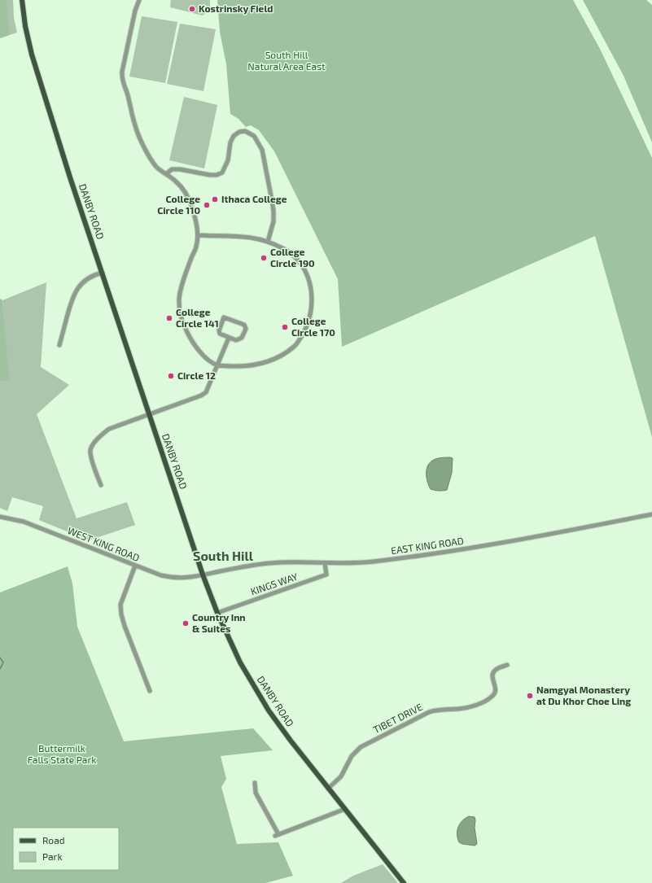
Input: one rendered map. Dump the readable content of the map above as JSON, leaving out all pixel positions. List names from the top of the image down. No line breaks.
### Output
{"streets":{"main road":["DANBY ROAD"],"street":["WEST KING ROAD","EAST KING ROAD","KINGS WAY","TIBET DRIVE"]},"crossings":[["DANBY ROAD","WEST KING ROAD"],["DANBY ROAD","EAST KING ROAD"],["DANBY ROAD","KINGS WAY"],["DANBY ROAD","TIBET DRIVE"],["WEST KING ROAD","EAST KING ROAD"],["EAST KING ROAD","KINGS WAY"]],"districts":["South Hill"],"parks":["South Hill Natural Area East","Buttermilk Falls State Park"],"places":["Kostrinsky Field","Ithaca College","College Circle 110","College Circle 190","College Circle 141","College Circle 170","Circle 12","Country Inn & Suites","Namgyal Monastery at Du Khor Choe Ling"],"legend":["Road","Park"]}
